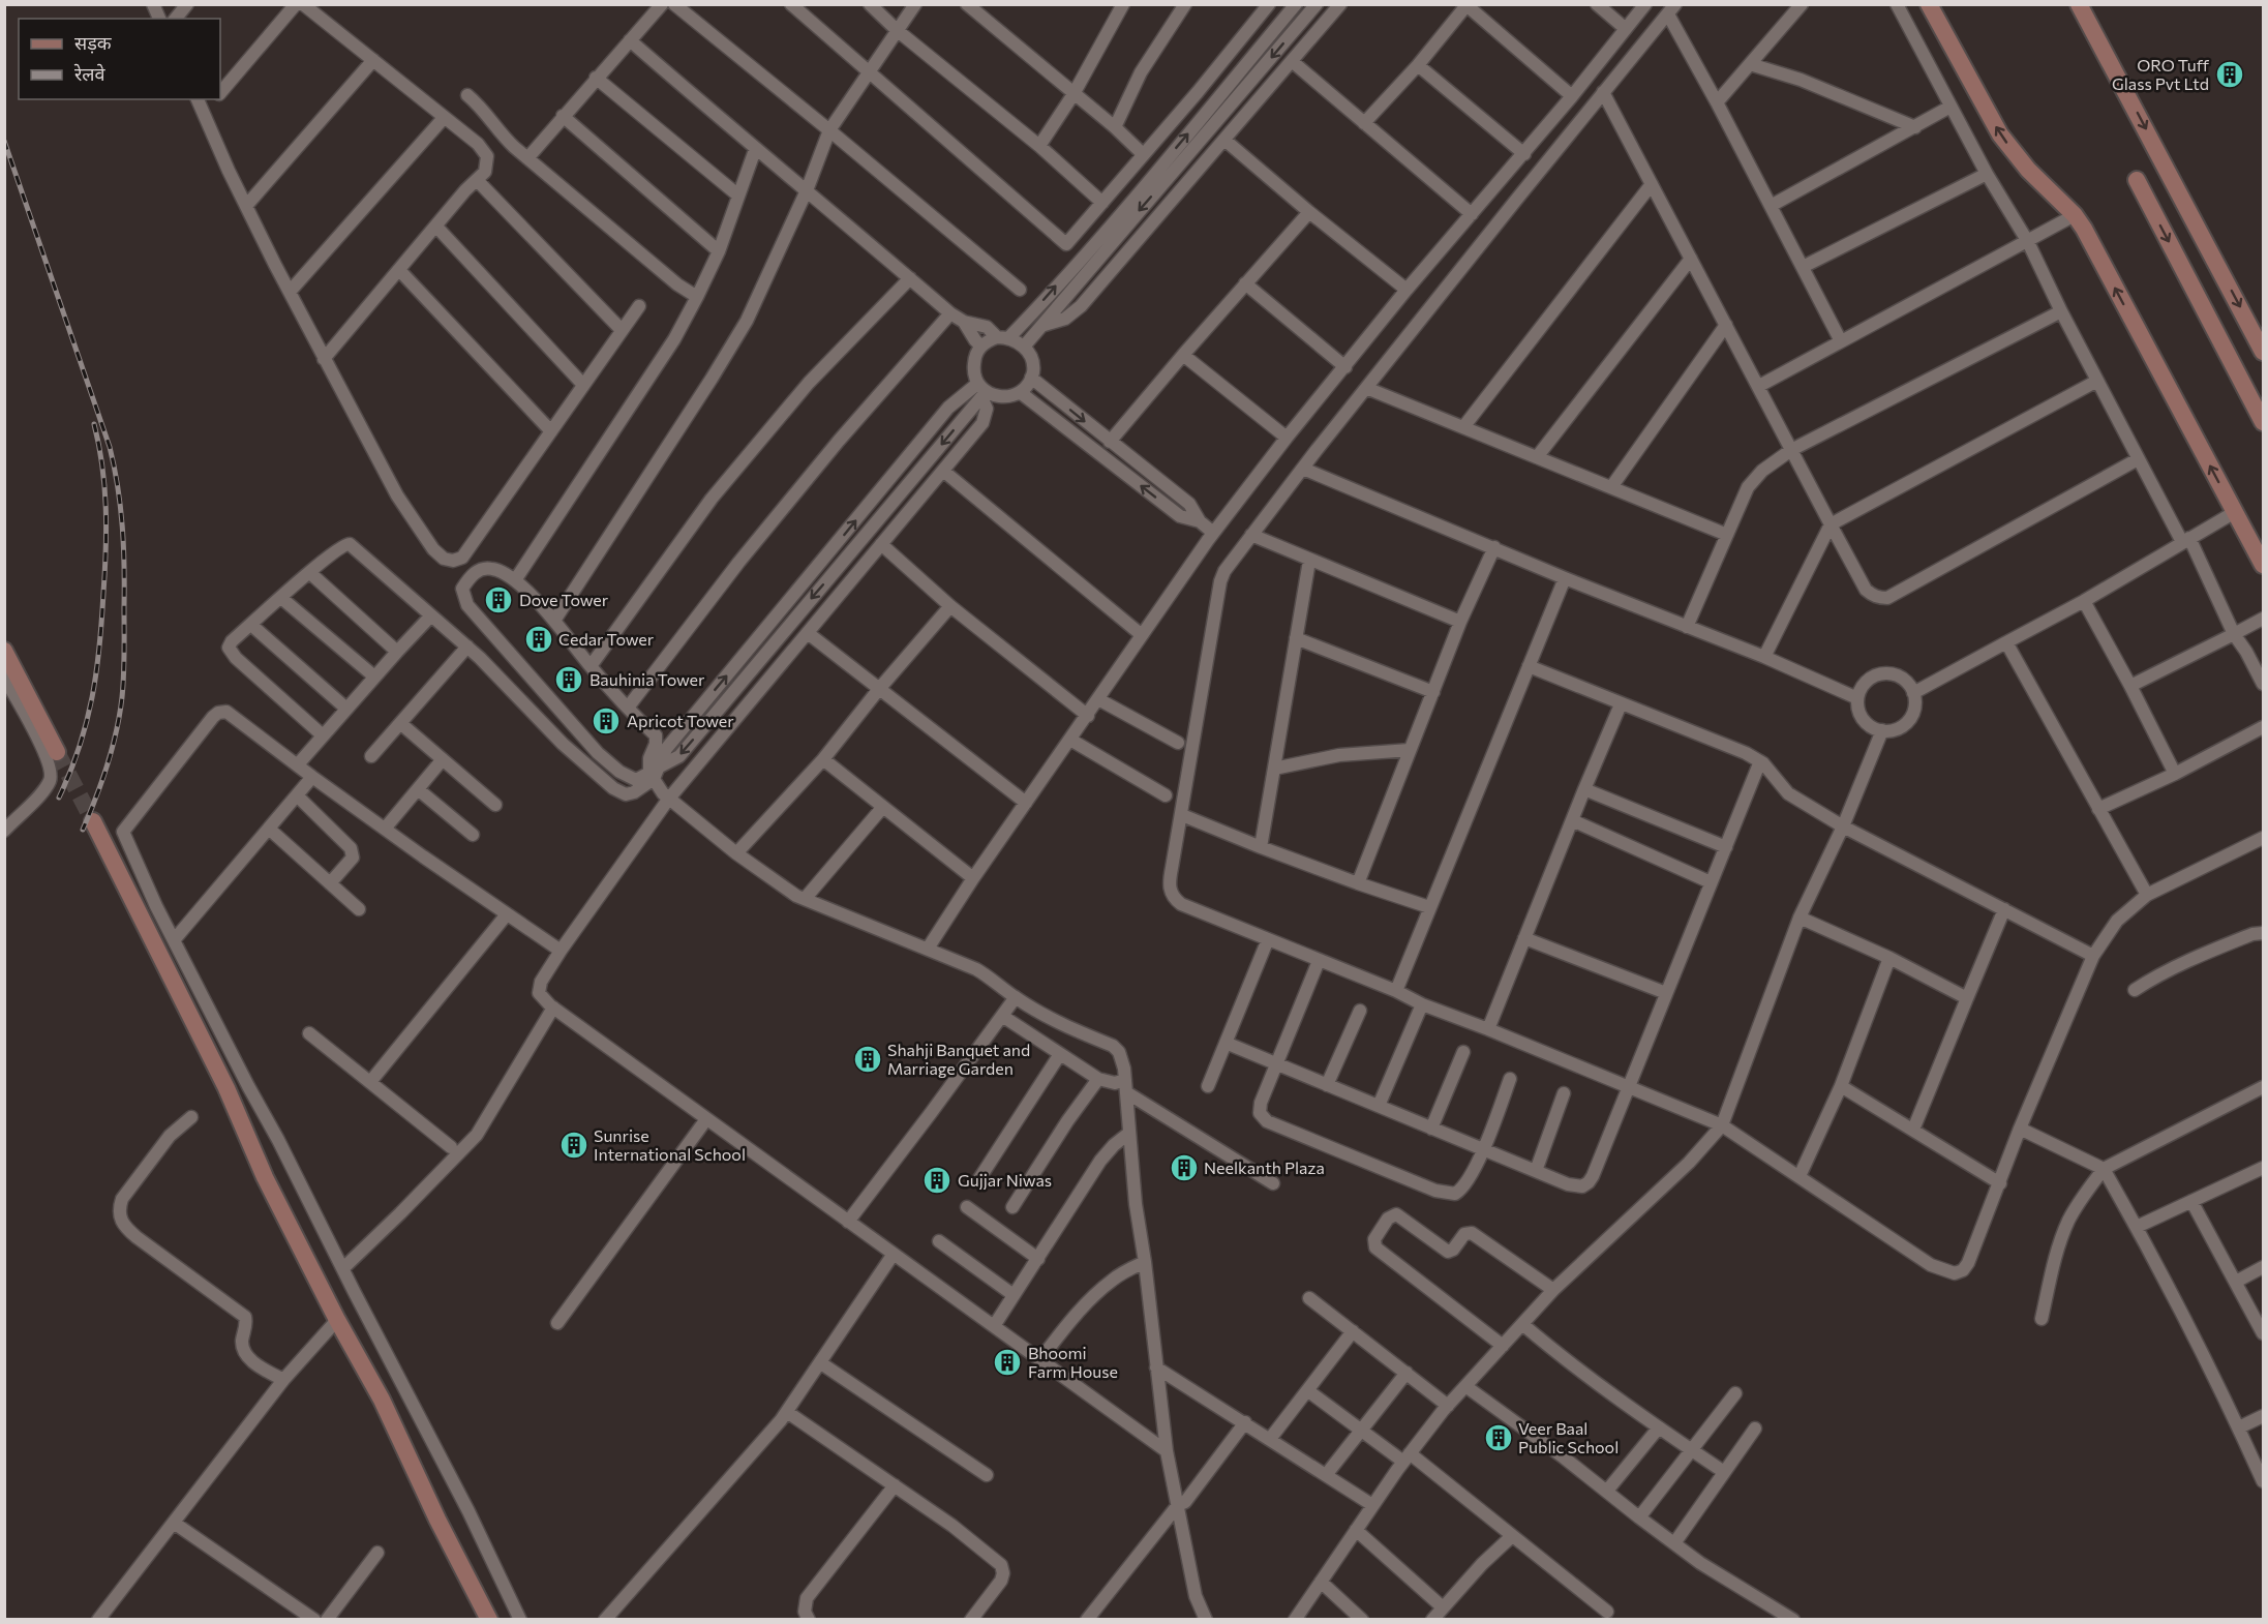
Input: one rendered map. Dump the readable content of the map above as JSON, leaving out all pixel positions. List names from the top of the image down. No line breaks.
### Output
{"places":{"building":["ORO Tuff Glass Pvt Ltd","Dove Tower","Cedar Tower","Bauhinia Tower","Apricot Tower","Shahji Banquet and Marriage Garden","Sunrise International School","Neelkanth Plaza","Gujjar Niwas","Bhoomi Farm House","Veer Baal Public School"]},"legend":["सड़क","रेलवे"]}
